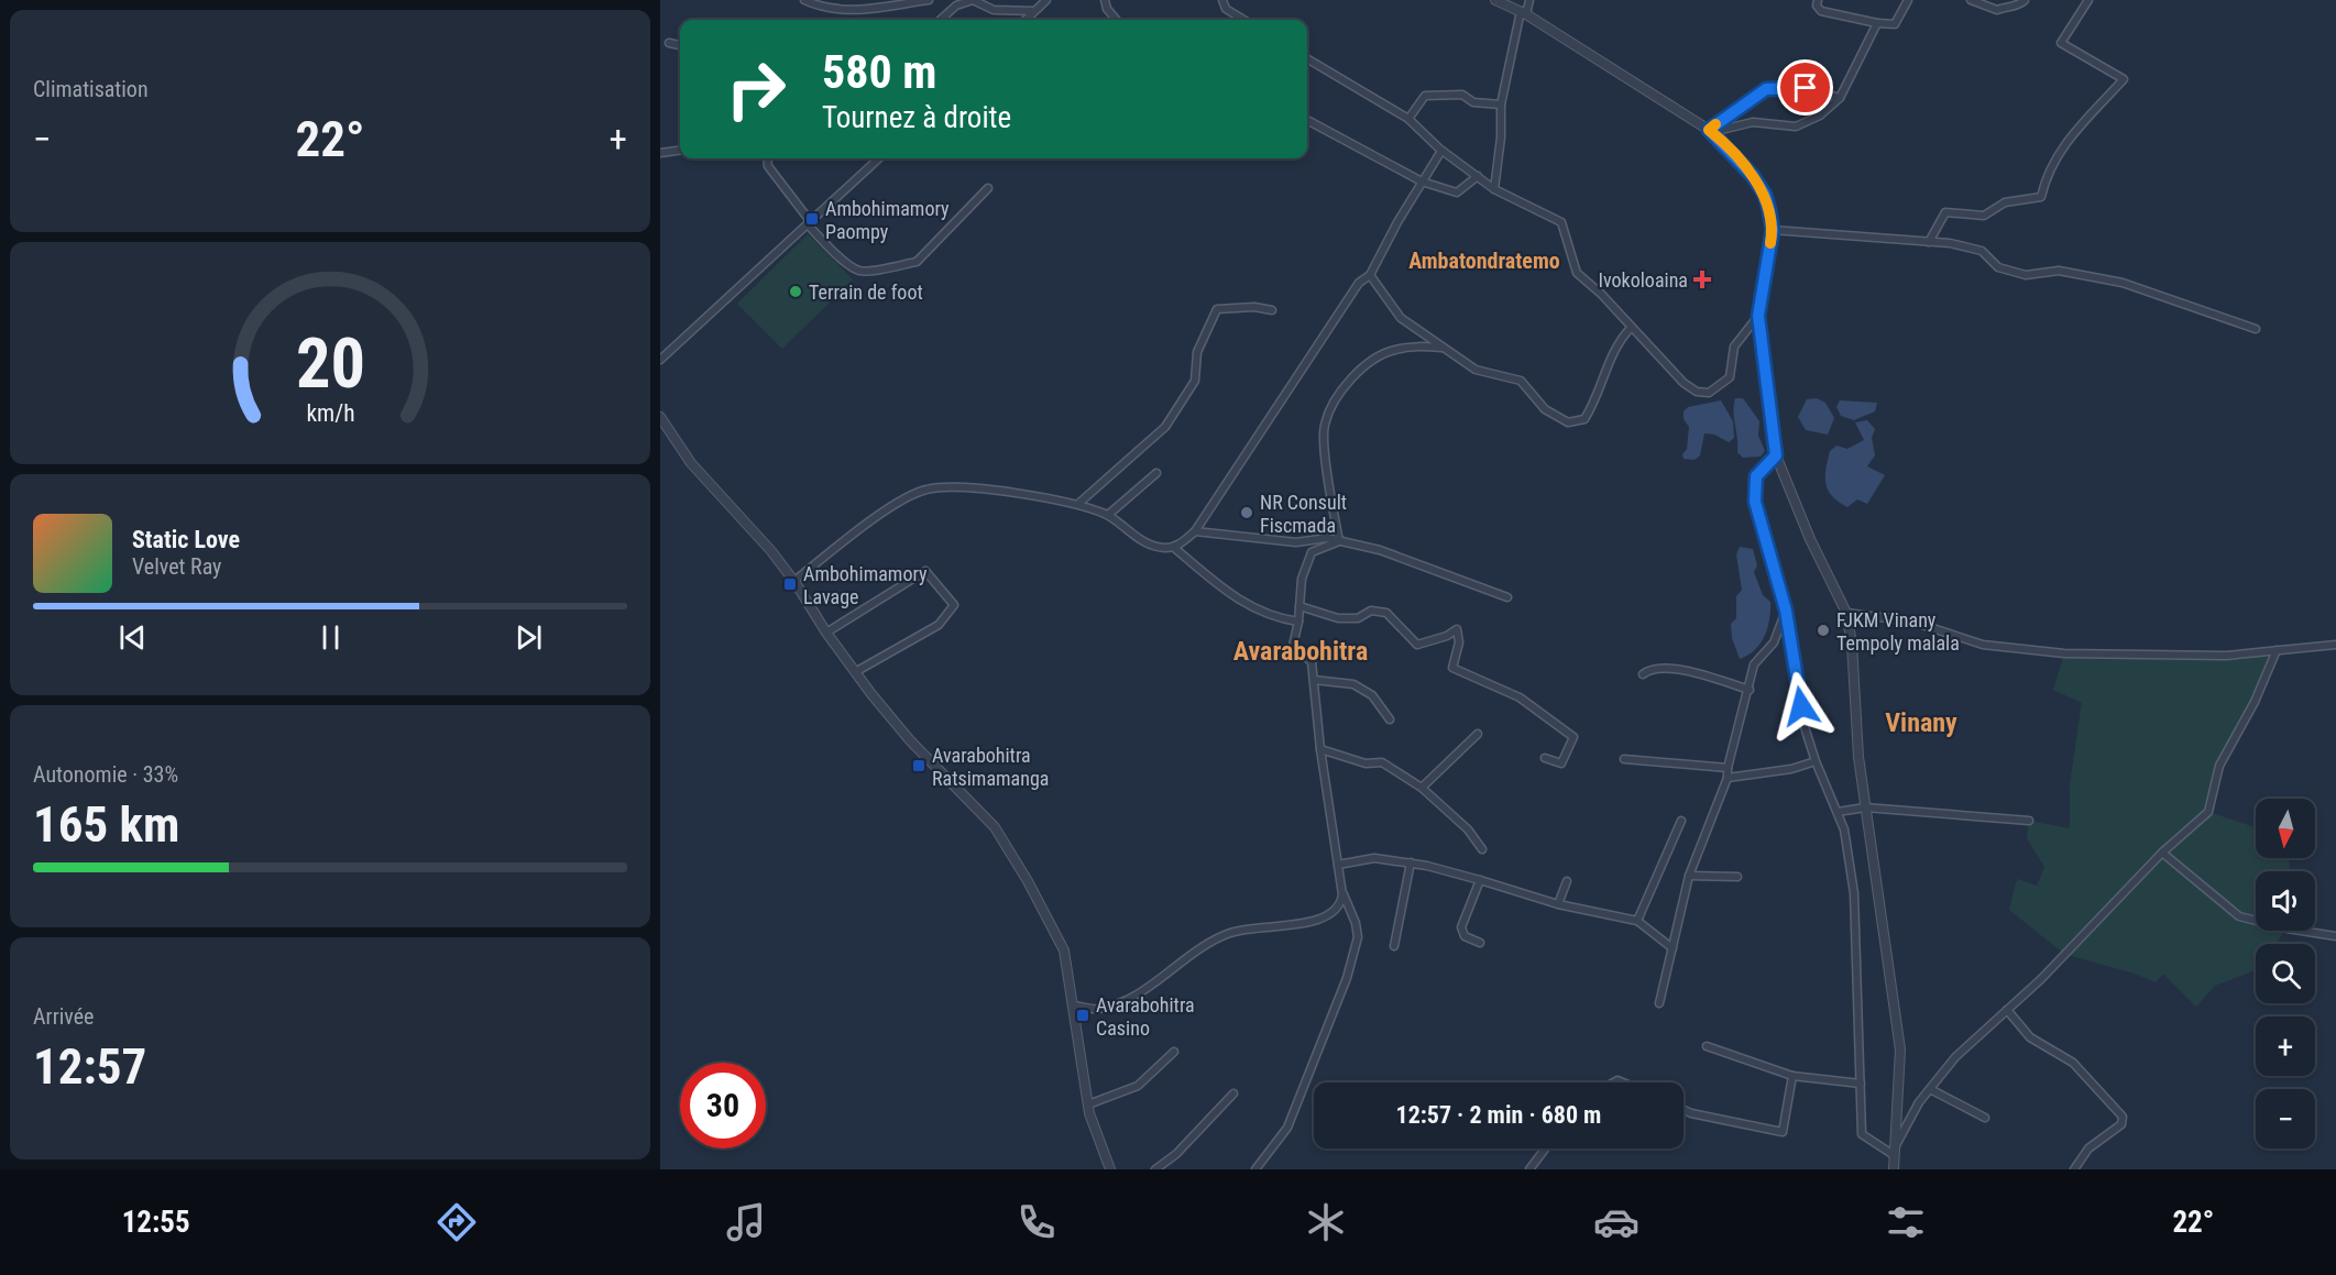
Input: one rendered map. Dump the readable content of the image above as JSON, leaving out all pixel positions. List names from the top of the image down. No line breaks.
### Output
{"districts":["Ambatondratemo","Avarabohitra","Vinany"],"places":{"transit":["Ambohimamory Paompy","Ambohimamory Lavage","Avarabohitra Ratsimamanga","Avarabohitra Casino"],"health":["Ivokoloaina"],"other":["Terrain de foot","NR Consult Fiscmada","FJKM Vinany Tempoly malala"]},"north":"bottom","page":{"tile":["Climatisation",["Autonomie · 33%","165 km"],["Arrivée","12:57"]],"turn":["580 m","Tournez à droite"],"heat":["−","22°","+"],"song":["Static Love","Velvet Ray"],"map_buttons":["+","−"],"limit":"30","trip":"12:57 · 2 min · 680 m","tabs":["12:55","22°"],"gauge":["20","km/h"]}}
